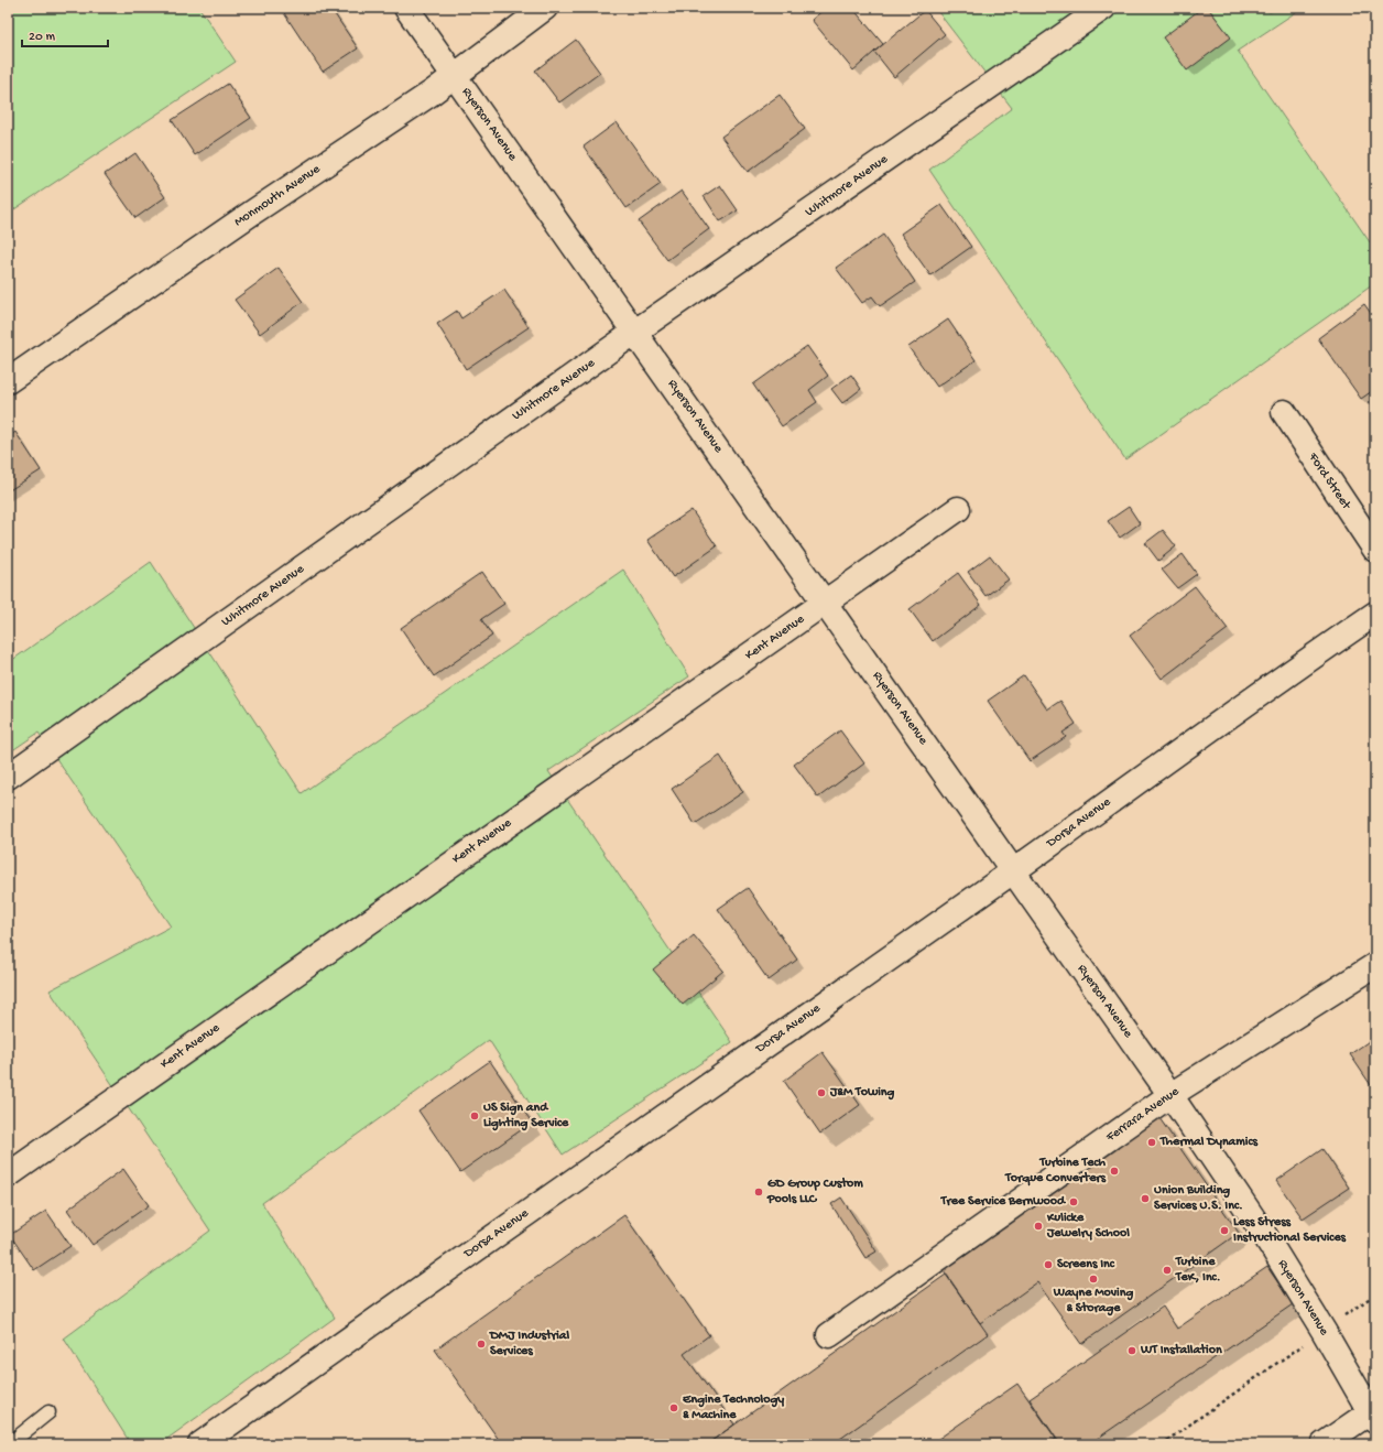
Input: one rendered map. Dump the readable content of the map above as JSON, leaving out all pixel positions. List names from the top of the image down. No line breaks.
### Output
{"streets":{"street":["Ryerson Avenue","Whitmore Avenue","Monmouth Avenue","Ford Street","Kent Avenue","Dorsa Avenue","Ferrara Avenue"]},"crossings":[["Ryerson Avenue","Whitmore Avenue"],["Ryerson Avenue","Monmouth Avenue"],["Ryerson Avenue","Kent Avenue"],["Ryerson Avenue","Dorsa Avenue"],["Ryerson Avenue","Ferrara Avenue"]],"places":["J&M Towing","US Sign and Lighting Service","Thermal Dynamics","Turbine Tech Torque Converters","GD Group Custom Pools LLC","Union Building Services U.S. Inc.","Tree Service Bernwood","Kulicke Jewelry School","Less Stress Instructional Services","Screens Inc","Turbine TeK, Inc.","Wayne Moving & Storage","DMJ Industrial Services","WT Installation","Engine Technology & Machine"],"scale_bar":"20 m"}
